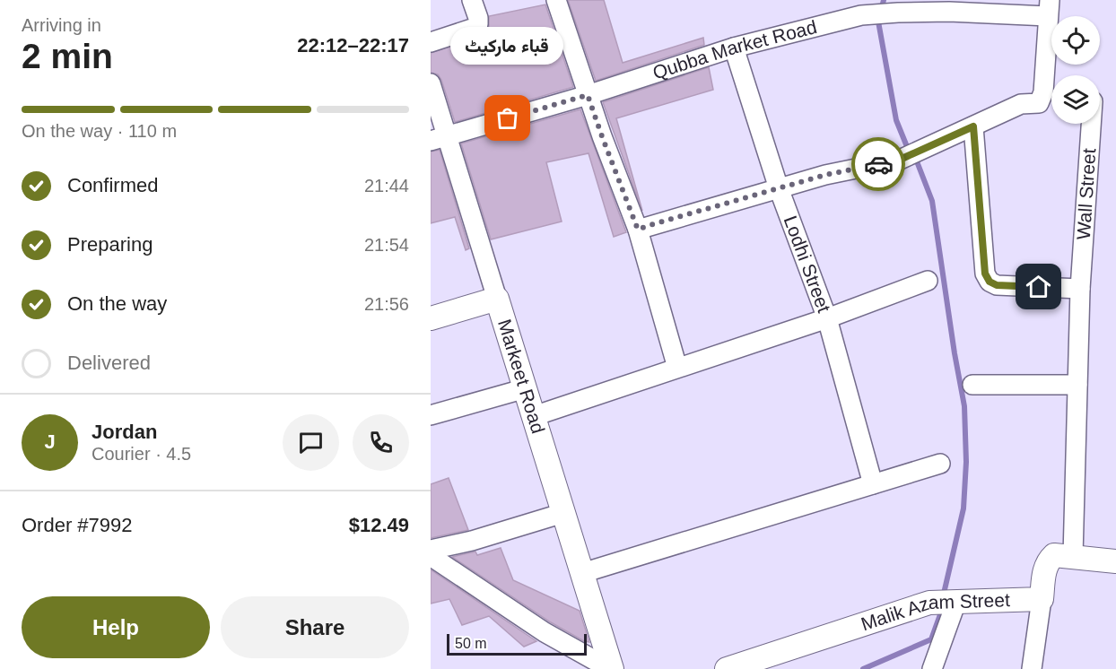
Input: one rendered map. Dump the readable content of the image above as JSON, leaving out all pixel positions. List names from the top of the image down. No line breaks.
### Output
{"streets":{"street":["Qubba Market Road","Wall Street","Lodhi Street","Markeet Road","Malik Azam Street"]},"crossings":[["Qubba Market Road","Lodhi Street"],["Qubba Market Road","Markeet Road"]],"places":["قباء مارکیٹ"],"scale_bar":"50 m","page":{"heading":["2 min","Arriving in","22:12–22:17"],"panel":["Jordan","Courier · 4.5","Order #7992","$12.49"],"bubble":"قباء مارکیٹ","bar":"On the way · 110 m","list":[["Confirmed","21:44"],["Preparing","21:54"],["On the way","21:56"],"Delivered"],"round":"J","buttons":["Help","Share"],"scale":"50 m"}}
